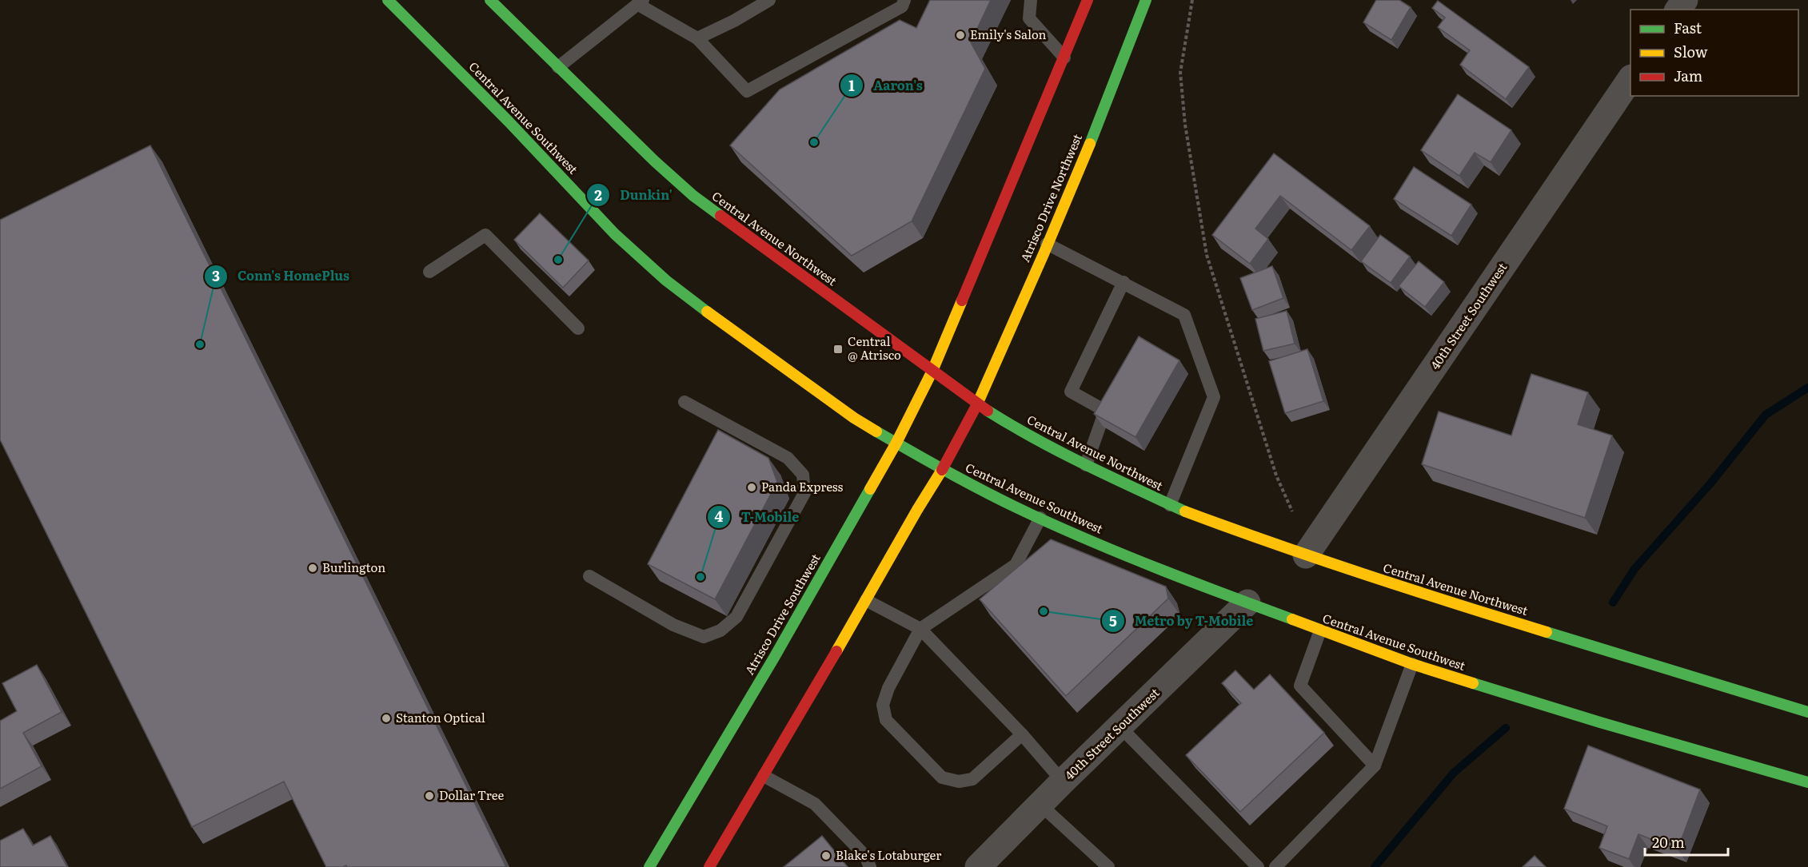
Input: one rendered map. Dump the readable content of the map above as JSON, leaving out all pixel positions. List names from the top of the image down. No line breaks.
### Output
{"streets":{"main road":["Central Avenue Southwest","Atrisco Drive Northwest","Central Avenue Northwest","Atrisco Drive Southwest"],"street":["40th Street Southwest"]},"crossings":[["Central Avenue Southwest","40th Street Southwest"],["Central Avenue Southwest","Atrisco Drive Southwest"],["Atrisco Drive Northwest","Central Avenue Northwest"],["Central Avenue Northwest","40th Street Southwest"],["Central Avenue Northwest","Atrisco Drive Southwest"]],"places":{"other":["Emily's Salon","Aaron's","Dunkin'","Conn's HomePlus","Panda Express","Burlington","T-Mobile","Metro by T-Mobile","Stanton Optical","Dollar Tree","Blake's Lotaburger"],"transit":["Central @ Atrisco"]},"legend":["Fast","Slow","Jam"],"scale_bar":"20 m"}
